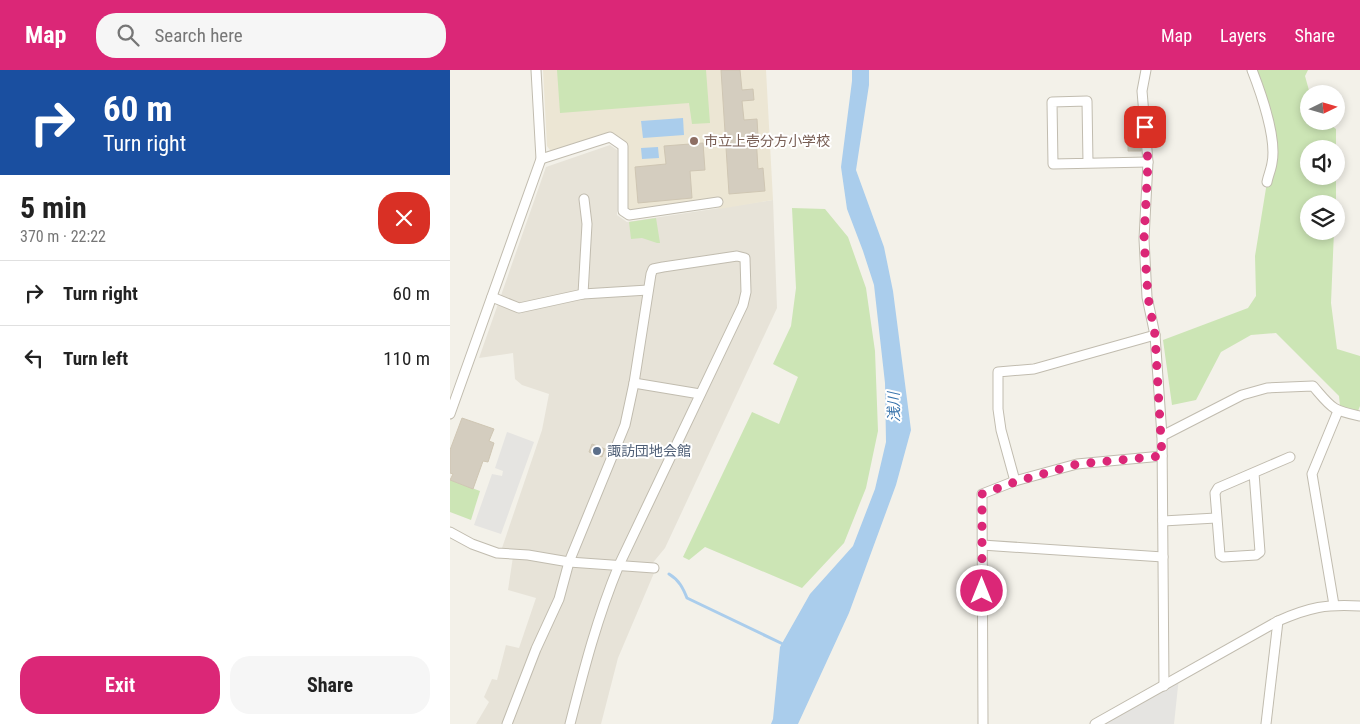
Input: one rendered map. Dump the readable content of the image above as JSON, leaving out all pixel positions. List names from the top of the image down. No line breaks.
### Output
{"water":["浅川"],"places":["市立上壱分方小学校","諏訪団地会館"],"north":"right","page":{"header":"Map","search":"Search here","nav":["Map","Layers","Share"],"turn":["60 m","Turn right"],"heading":["5 min","370 m · 22:22"],"list":[{"name":"Turn right","value":"60 m"},{"name":"Turn left","value":"110 m"}],"buttons":["Exit","Share"]}}
